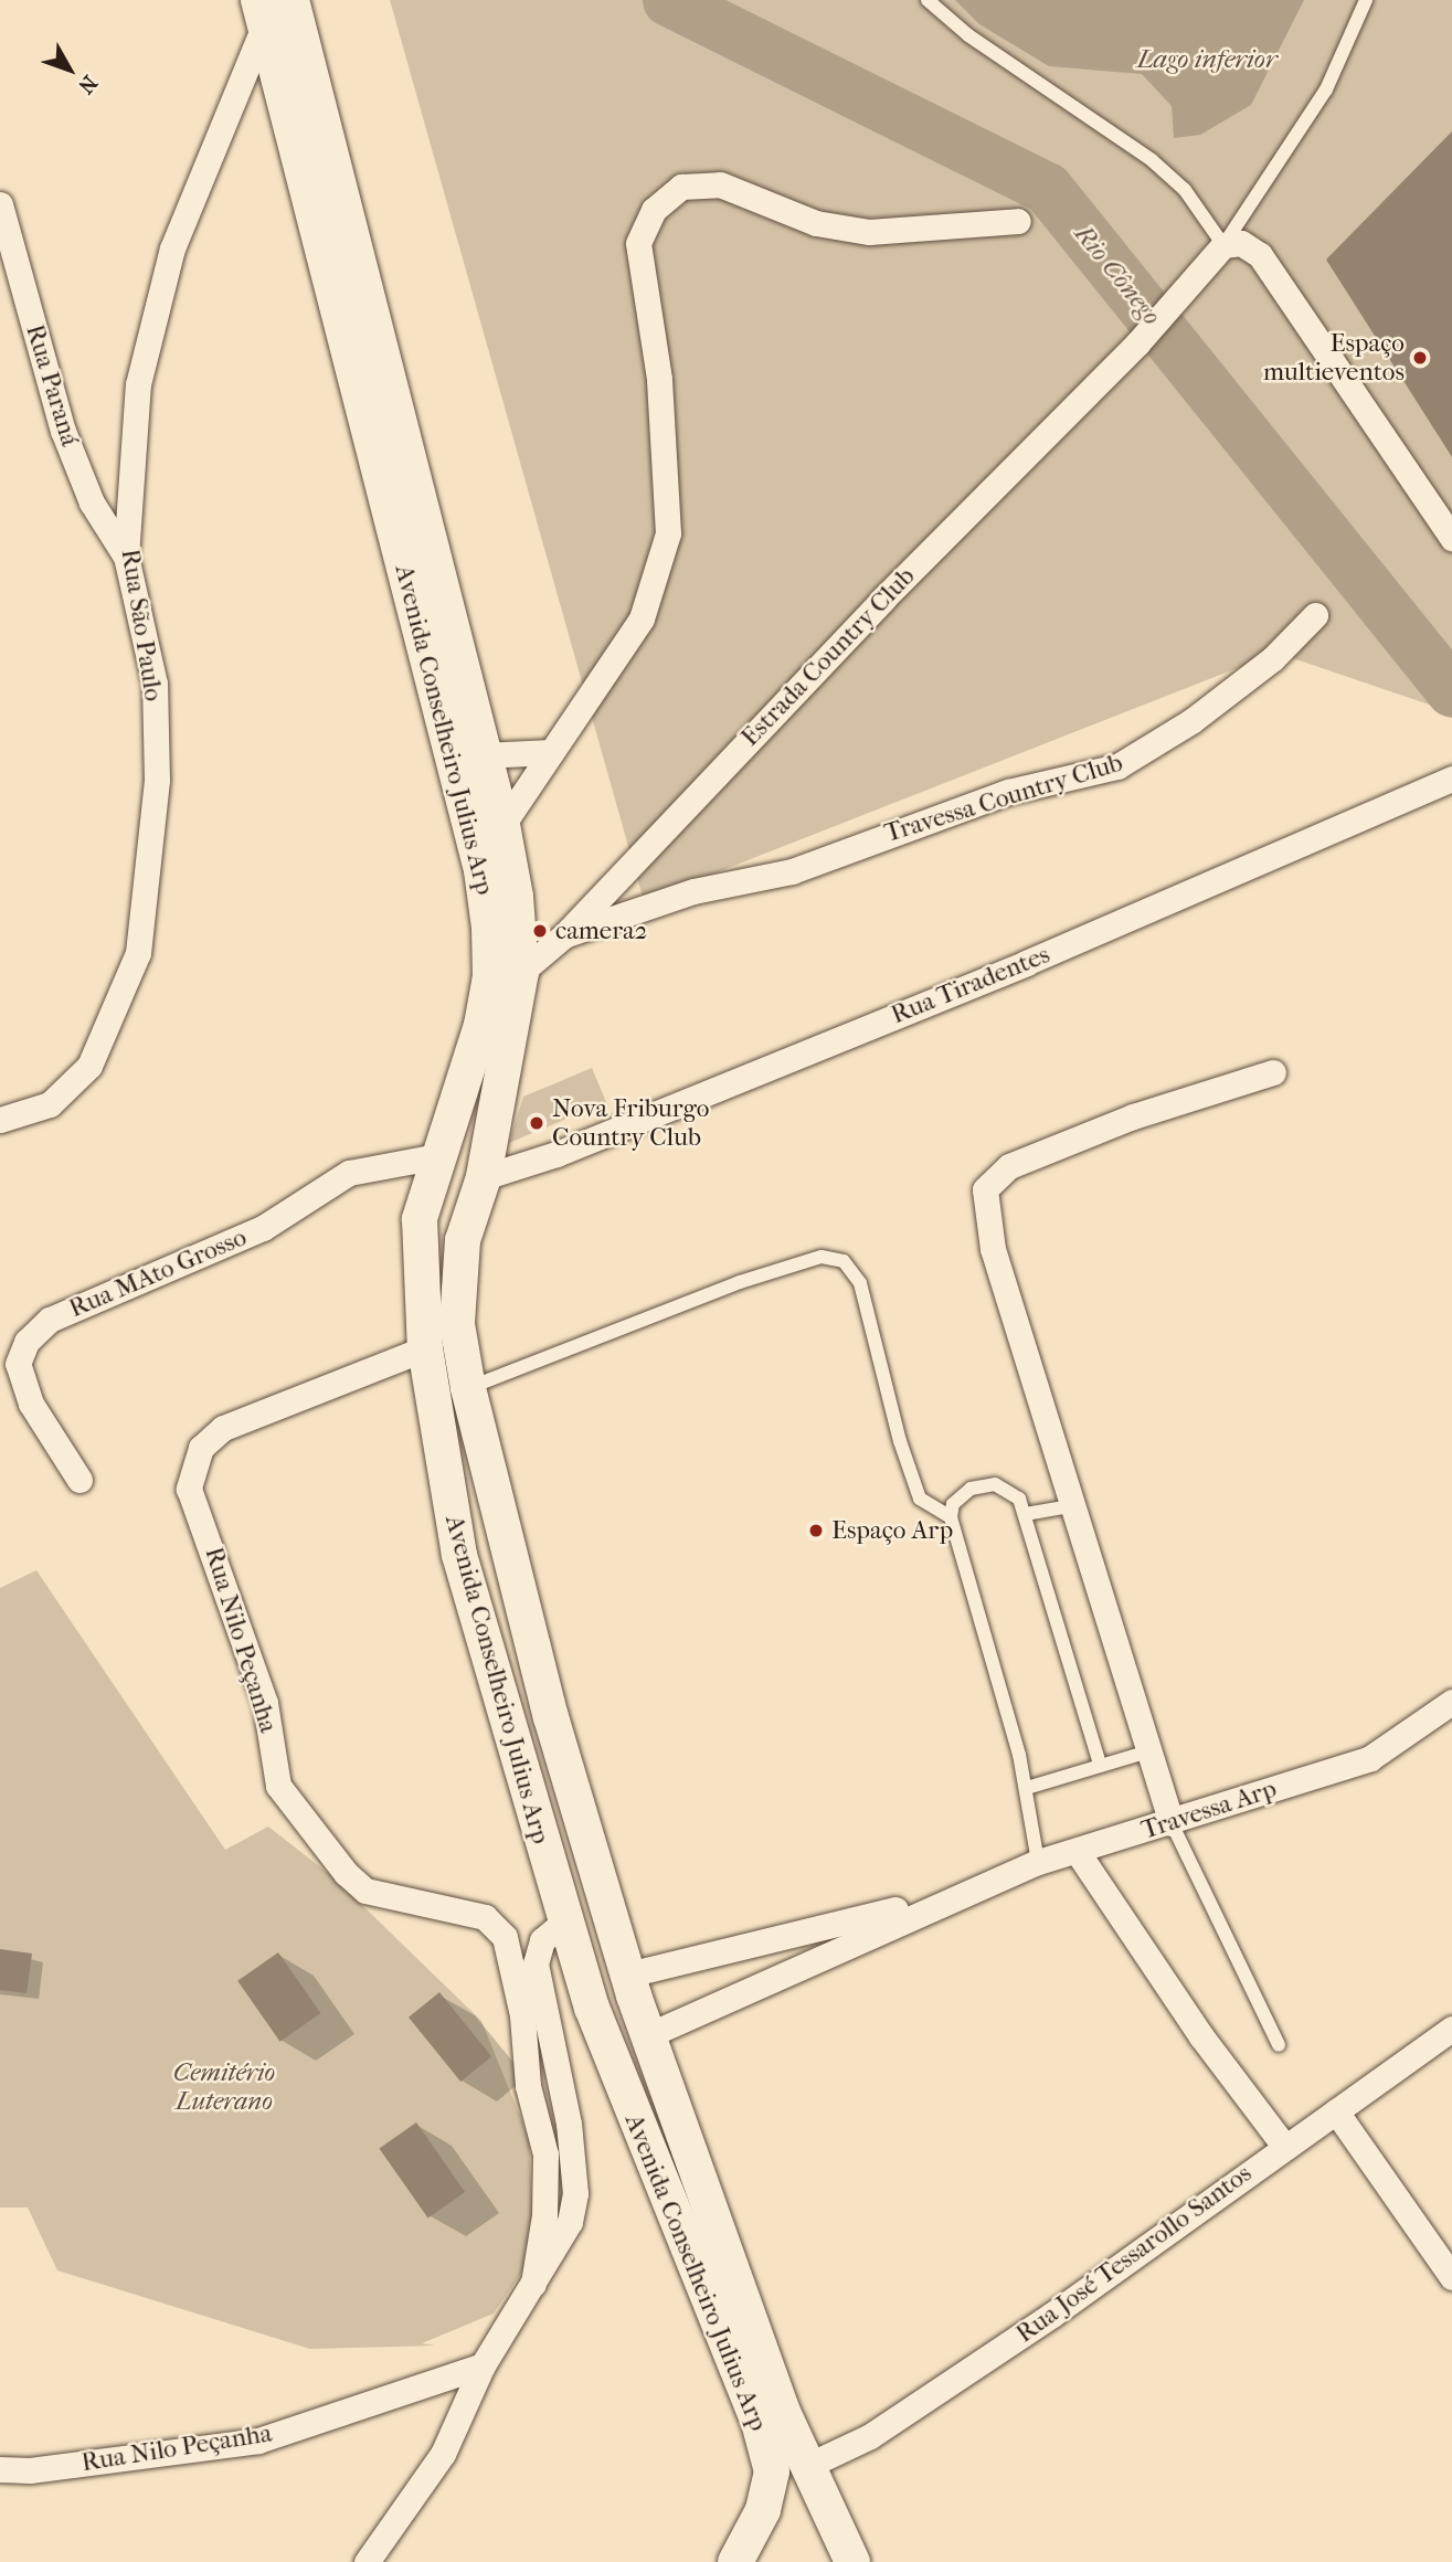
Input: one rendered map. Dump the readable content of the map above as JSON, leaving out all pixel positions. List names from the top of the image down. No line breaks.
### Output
{"streets":{"main road":["Avenida Conselheiro Julius Arp"],"street":["Rua Paraná","Rua São Paulo","Estrada Country Club","Travessa Country Club","Rua Tiradentes","Rua MAto Grosso","Rua Nilo Peçanha","Travessa Arp","Rua José Tessarollo Santos"]},"crossings":[["Rua Paraná","Rua São Paulo"],["Rua São Paulo","Avenida Conselheiro Julius Arp"],["Estrada Country Club","Avenida Conselheiro Julius Arp"],["Estrada Country Club","Travessa Country Club"],["Avenida Conselheiro Julius Arp","Rua Tiradentes"],["Avenida Conselheiro Julius Arp","Rua MAto Grosso"],["Avenida Conselheiro Julius Arp","Rua Nilo Peçanha"],["Avenida Conselheiro Julius Arp","Travessa Arp"],["Avenida Conselheiro Julius Arp","Rua José Tessarollo Santos"]],"water":["Lago inferior","Rio Cônego"],"parks":["Cemitério Luterano"],"places":["Espaço multieventos","camera2","Nova Friburgo Country Club","Espaço Arp"],"north":"bottom right"}
